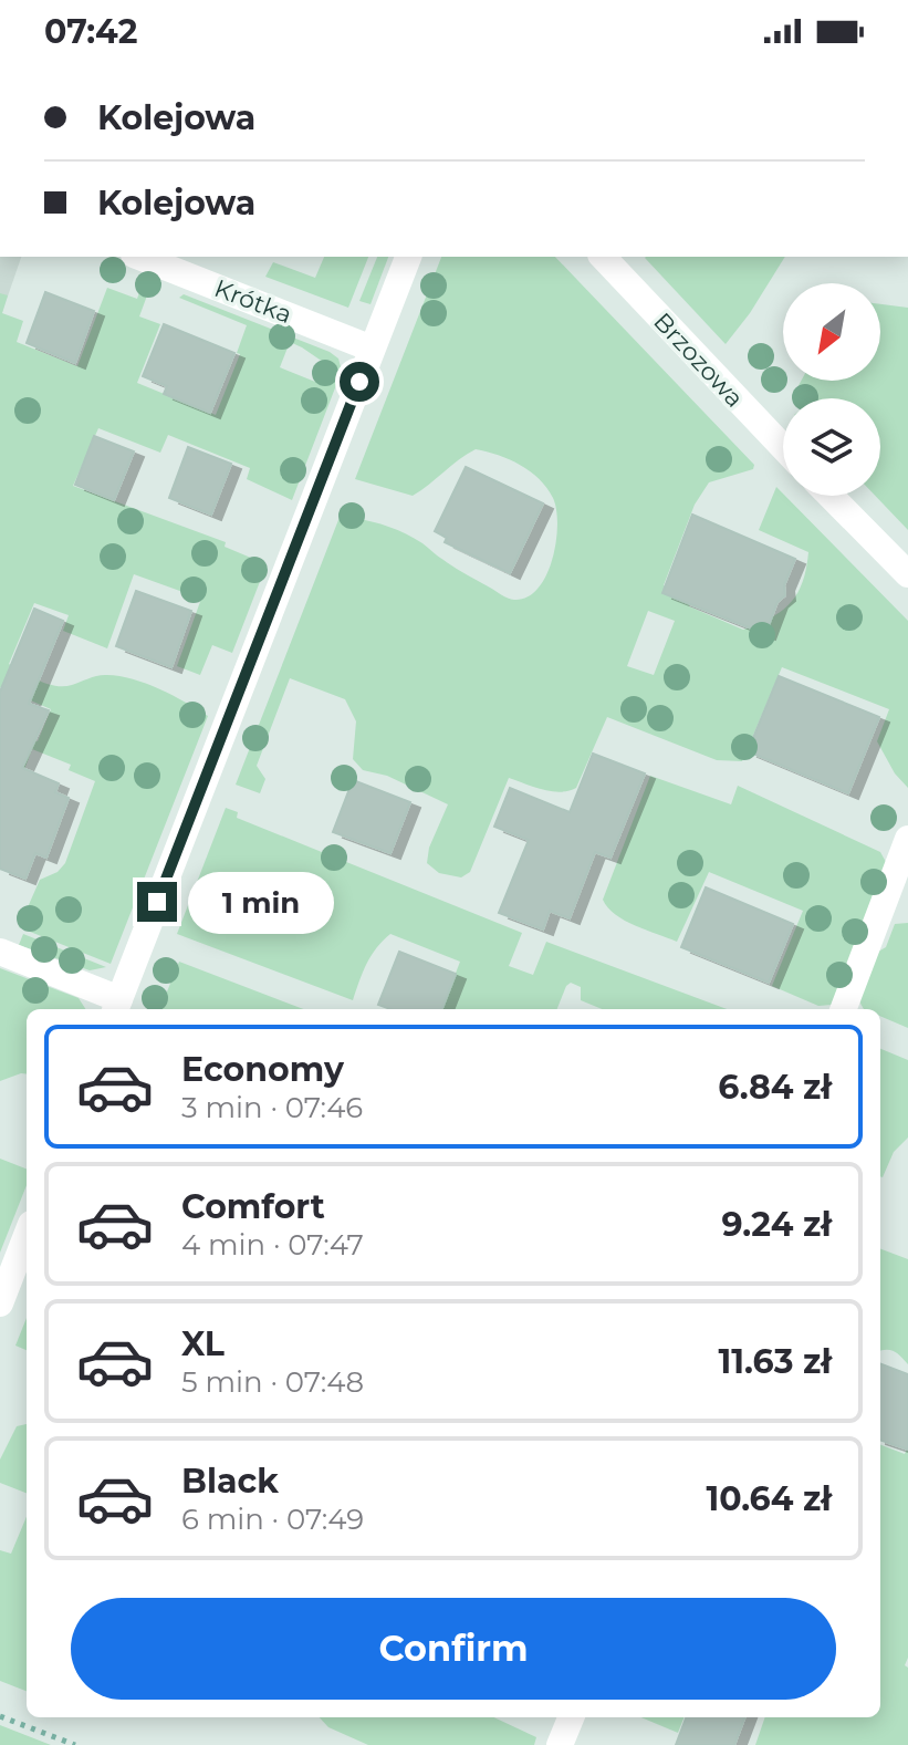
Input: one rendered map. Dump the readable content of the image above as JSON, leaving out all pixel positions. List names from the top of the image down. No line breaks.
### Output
{"streets":{"street":["Krótka","Brzozowa"]},"north":"bottom left","page":{"status":"07:42","banner":["Kolejowa","Kolejowa"],"bubble":"1 min","list":[{"name":"Economy","note":"3 min · 07:46","value":"6.84 zł"},{"name":"Comfort","note":"4 min · 07:47","value":"9.24 zł"},{"name":"XL","note":"5 min · 07:48","value":"11.63 zł"},{"name":"Black","note":"6 min · 07:49","value":"10.64 zł"}],"buttons":"Confirm"}}
